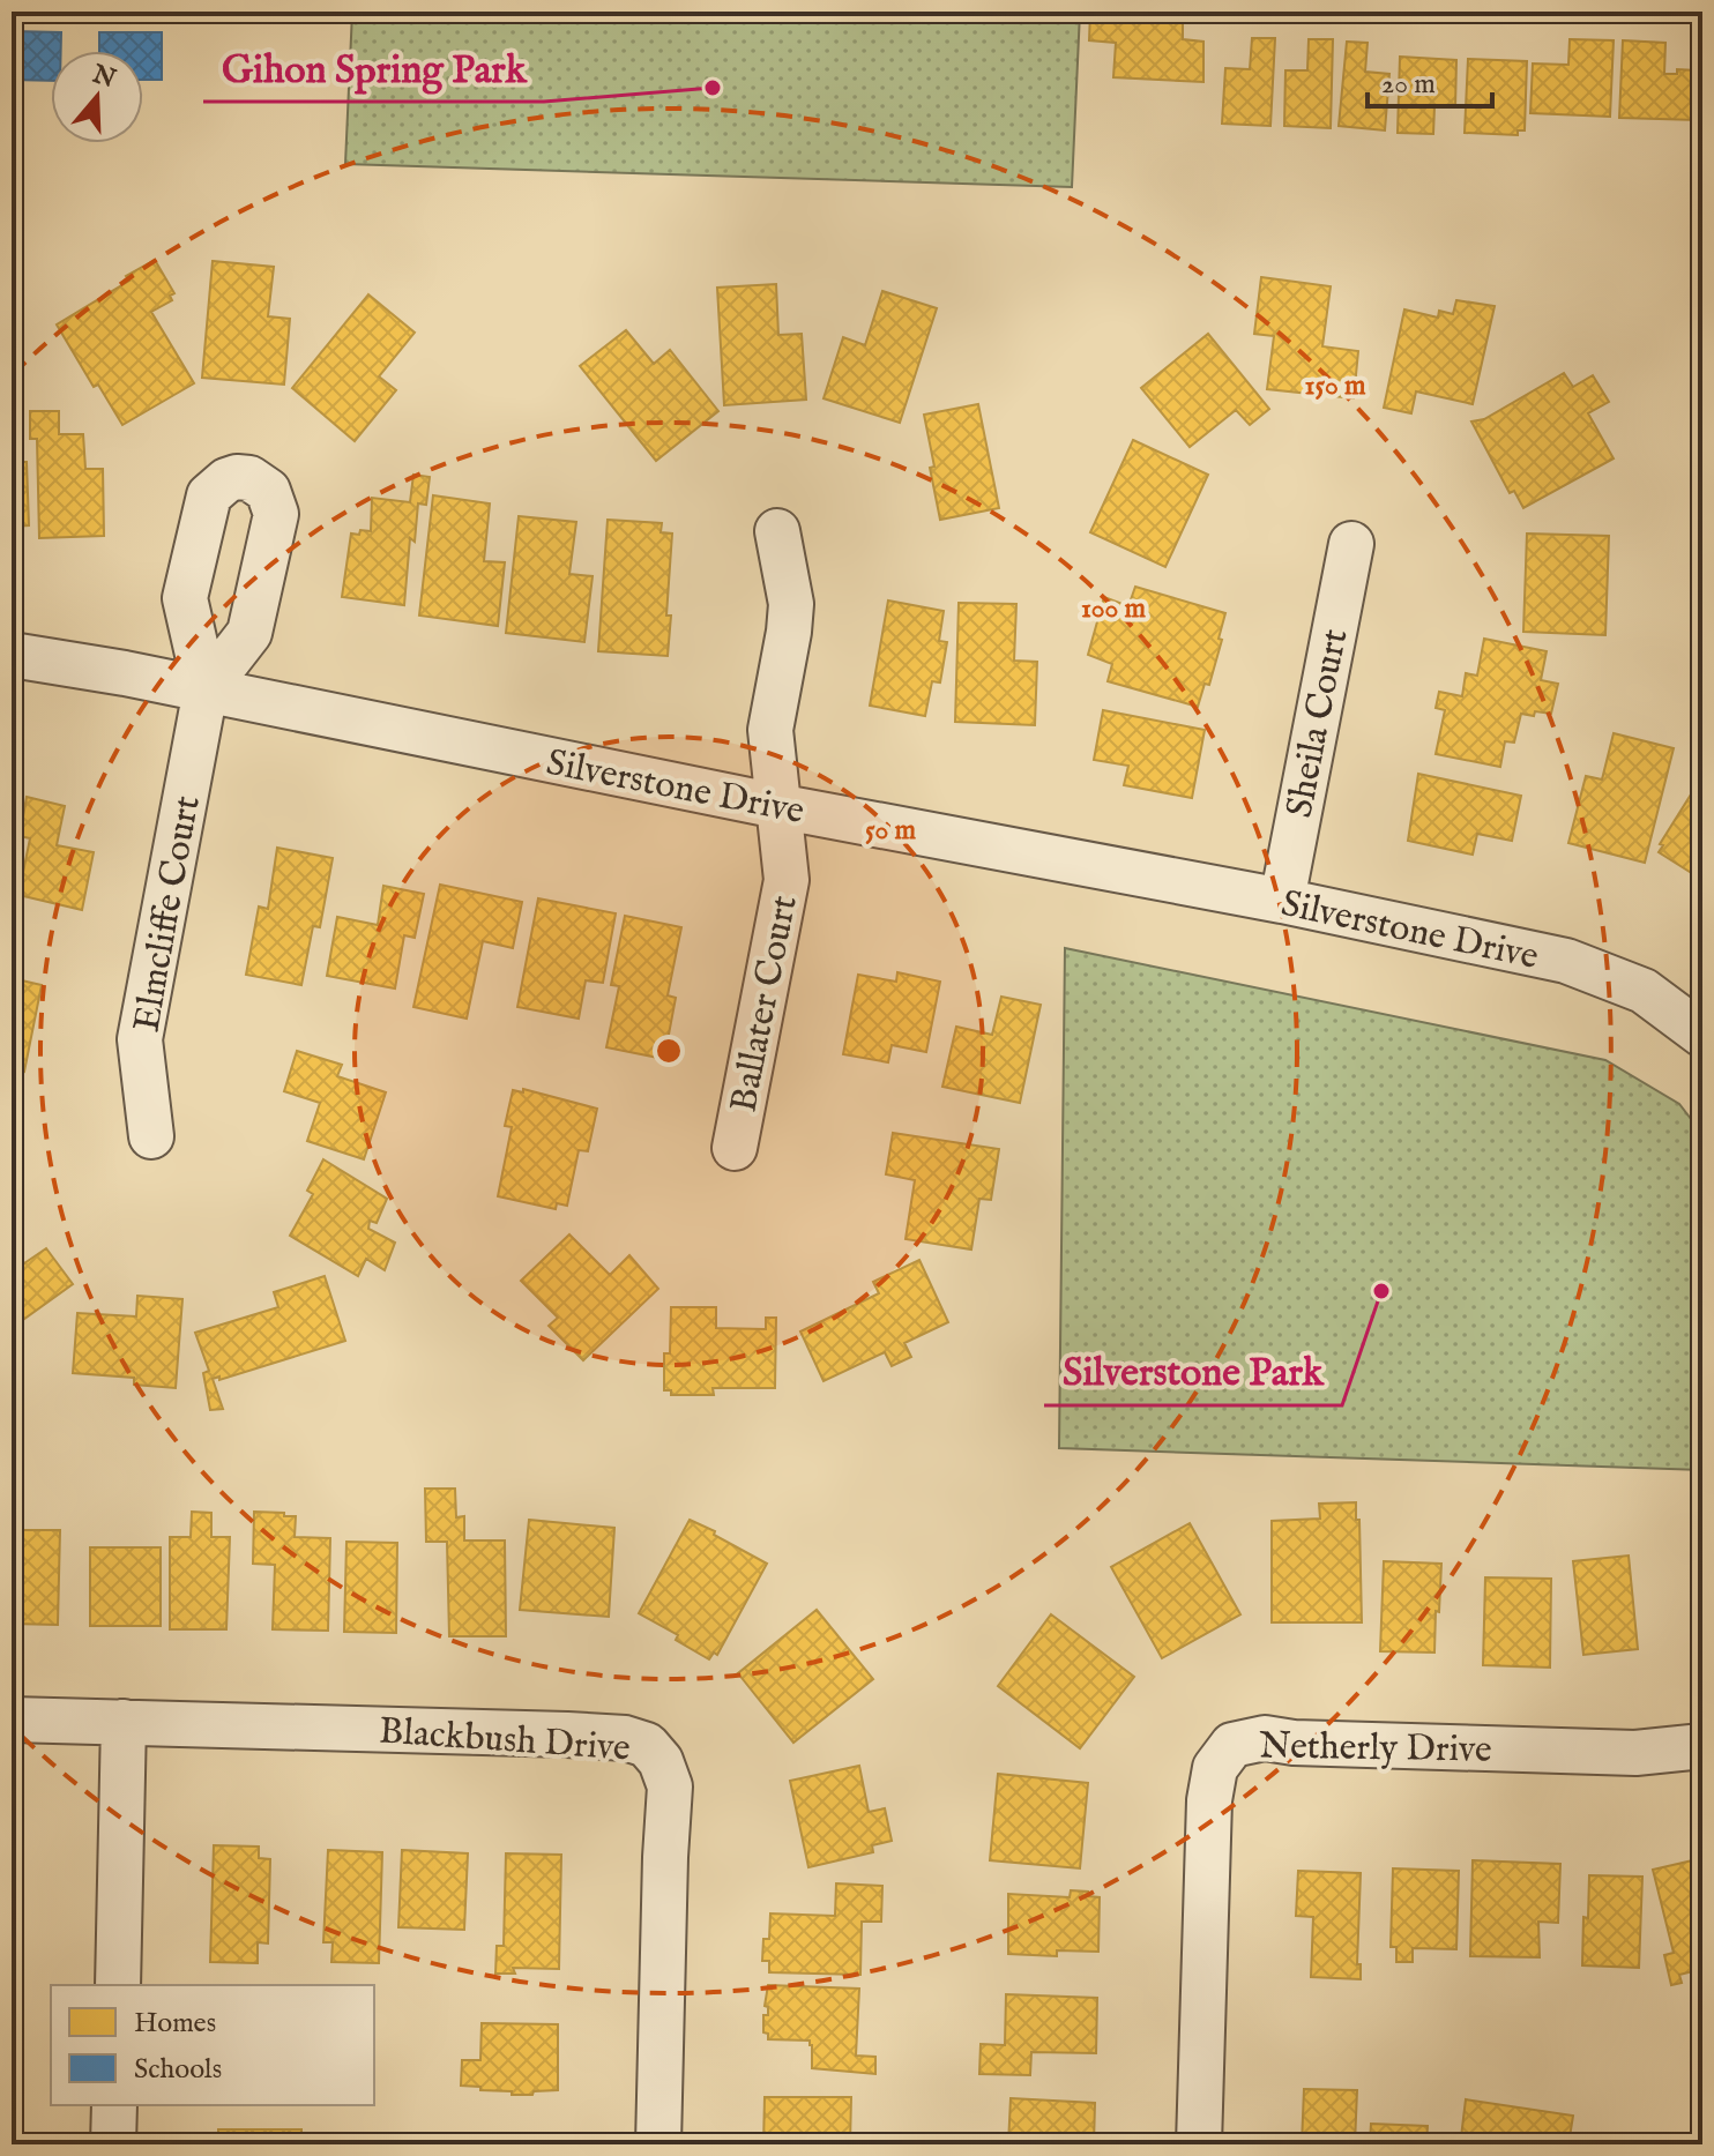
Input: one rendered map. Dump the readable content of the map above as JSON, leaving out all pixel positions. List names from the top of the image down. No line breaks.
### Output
{"streets":{"street":["Sheila Court","Silverstone Drive","Elmcliffe Court","Ballater Court","Blackbush Drive","Netherly Drive"]},"crossings":[["Sheila Court","Silverstone Drive"],["Silverstone Drive","Elmcliffe Court"],["Silverstone Drive","Ballater Court"]],"places":["Gihon Spring Park","Silverstone Park"],"legend":["Homes","Schools"],"scale_bar":"20 m","north":"top","rings":["150 m","100 m","50 m"]}
